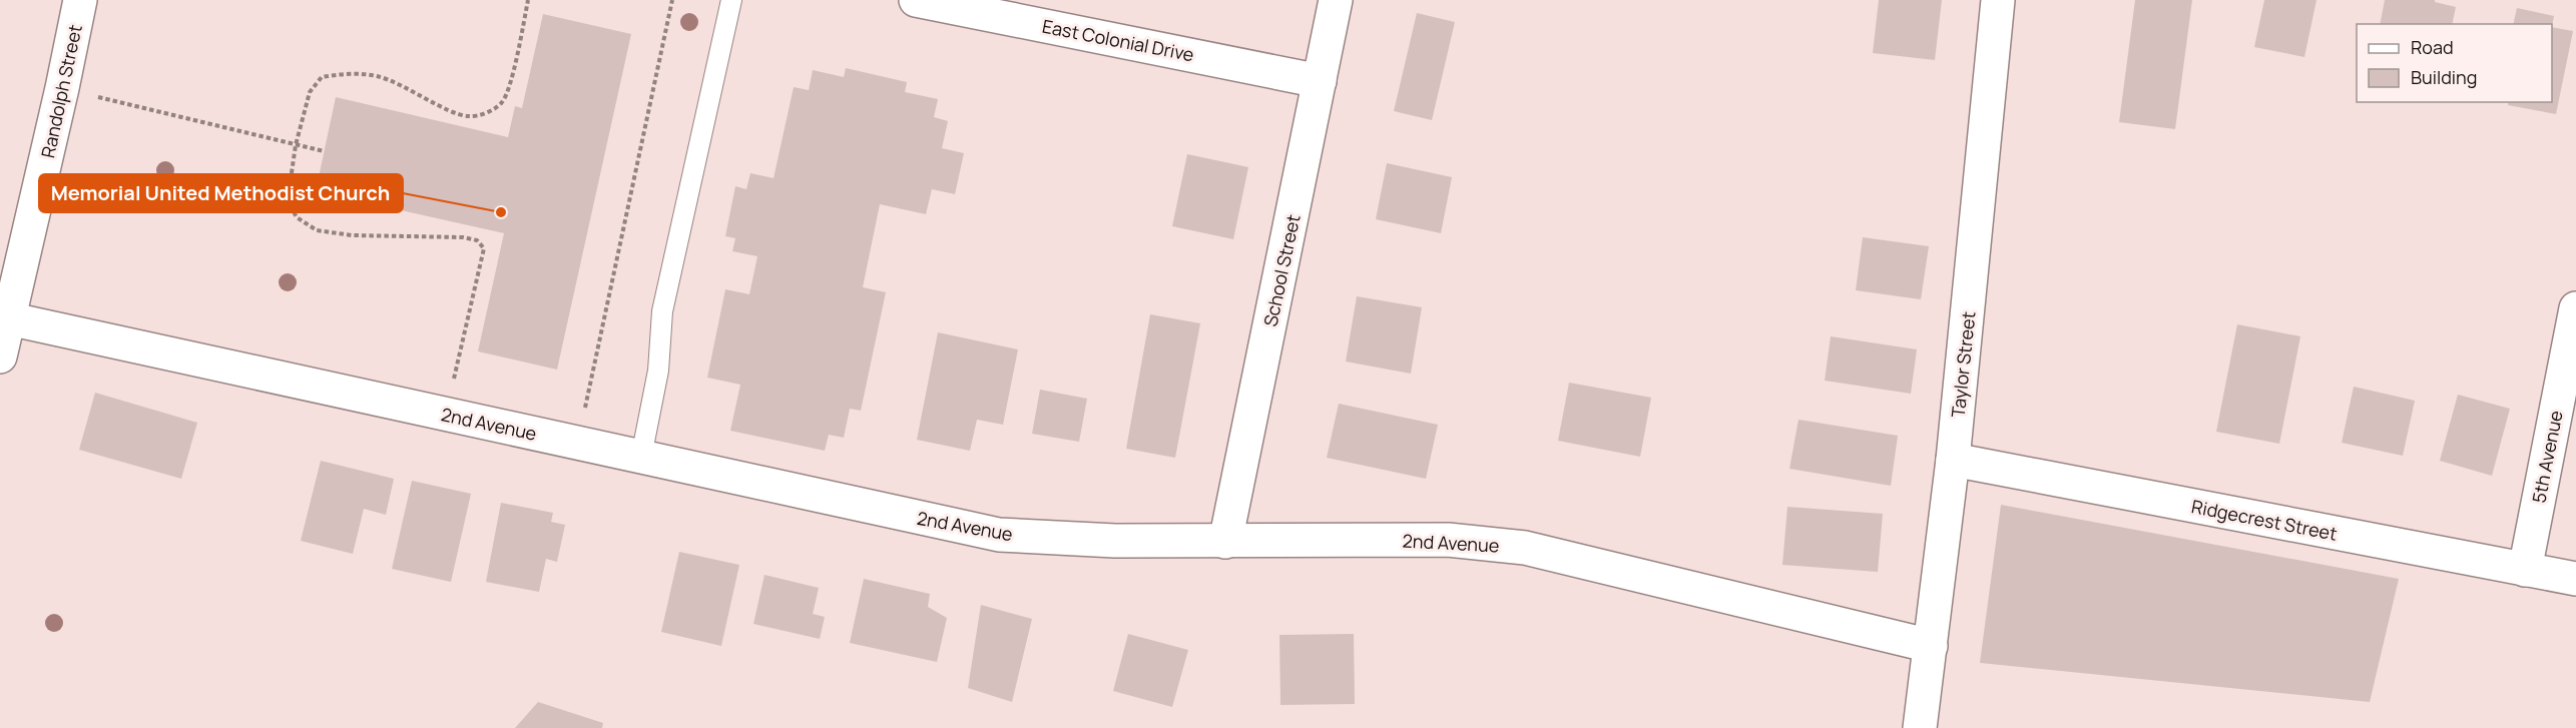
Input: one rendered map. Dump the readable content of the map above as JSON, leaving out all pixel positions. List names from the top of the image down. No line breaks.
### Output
{"streets":{"street":["East Colonial Drive","Randolph Street","School Street","Taylor Street","2nd Avenue","5th Avenue","Ridgecrest Street"]},"crossings":[["East Colonial Drive","School Street"],["Randolph Street","2nd Avenue"],["School Street","2nd Avenue"],["Taylor Street","2nd Avenue"],["Taylor Street","Ridgecrest Street"],["5th Avenue","Ridgecrest Street"]],"places":["Memorial United Methodist Church"],"legend":["Road","Building"]}
